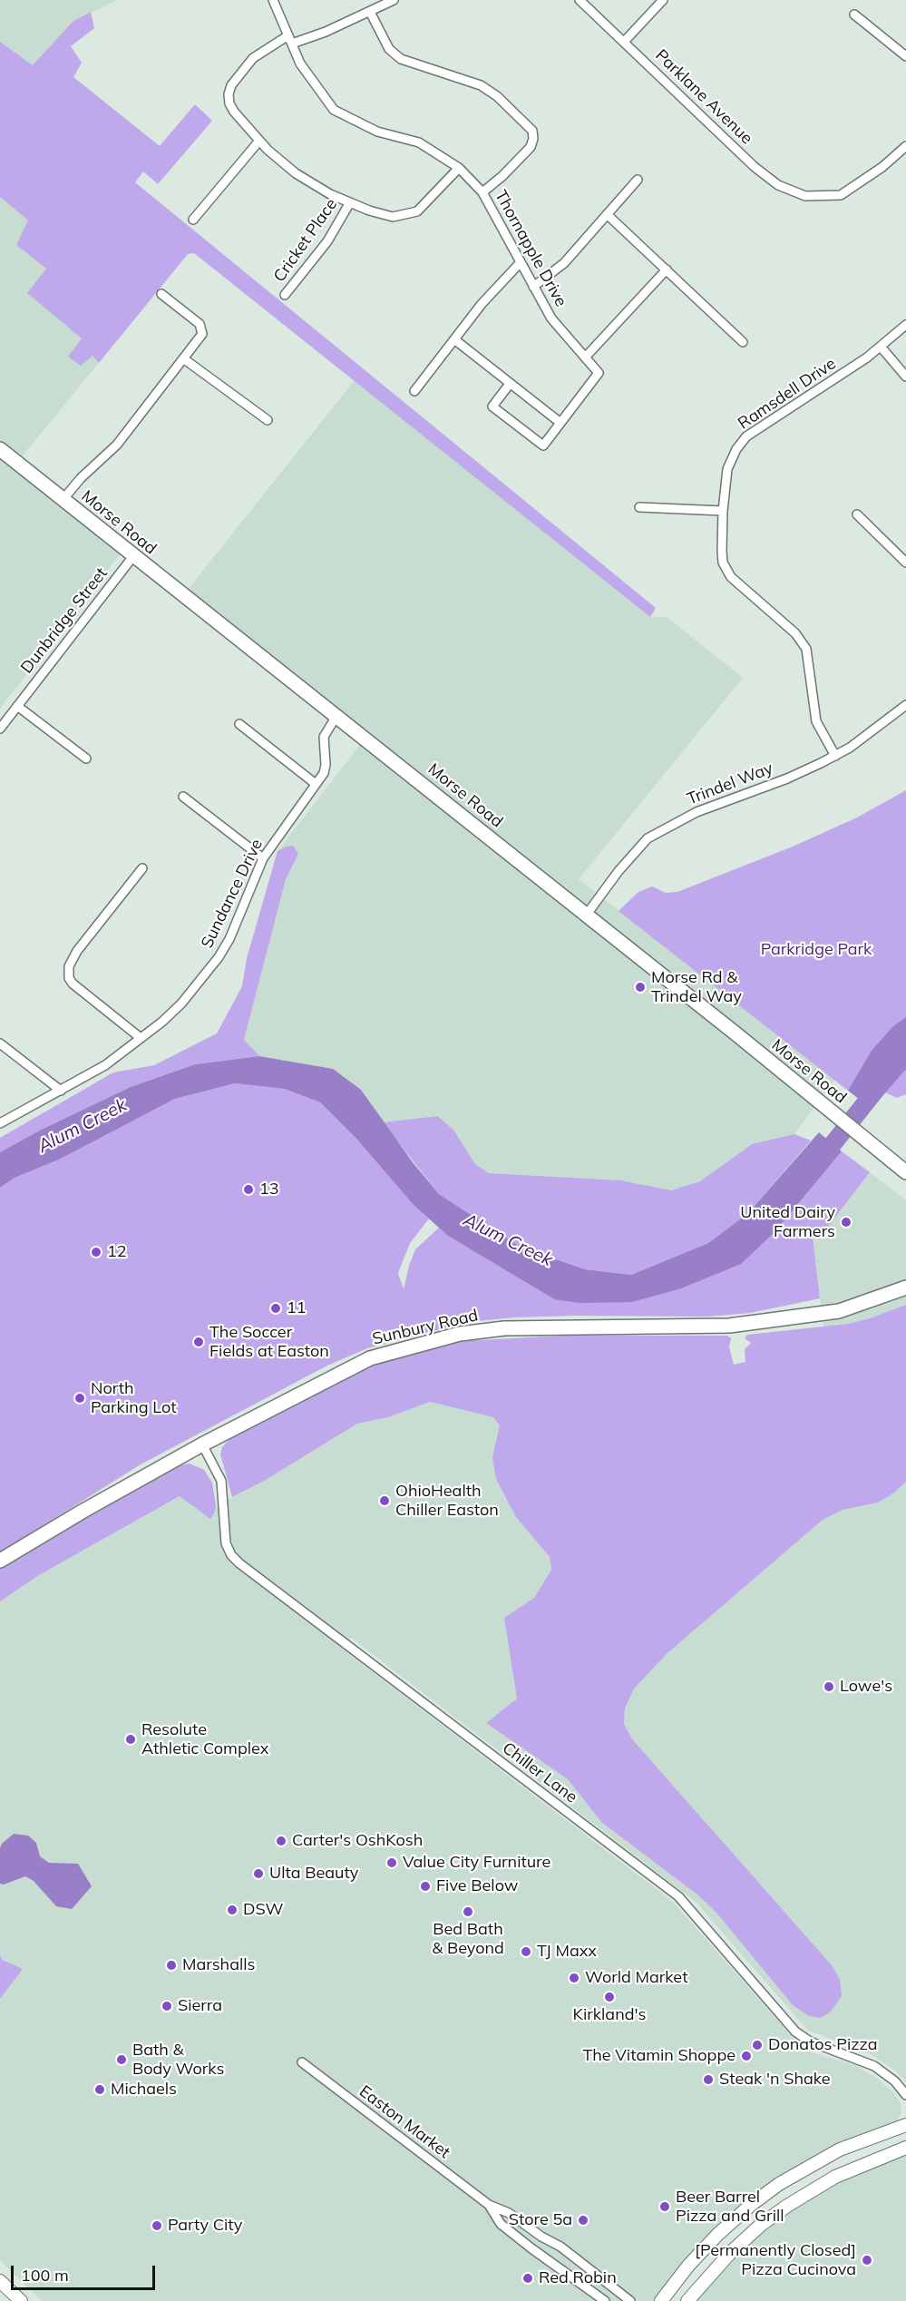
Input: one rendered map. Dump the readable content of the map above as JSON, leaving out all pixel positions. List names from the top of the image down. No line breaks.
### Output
{"streets":{"main road":["Morse Road","Sunbury Road"],"street":["Parklane Avenue","Cricket Place","Thornapple Drive","Ramsdell Drive","Dunbridge Street","Trindel Way","Sundance Drive","Chiller Lane","Easton Market"]},"crossings":[["Ramsdell Drive","Trindel Way"],["Morse Road","Dunbridge Street"],["Morse Road","Trindel Way"],["Morse Road","Sundance Drive"],["Sunbury Road","Chiller Lane"]],"water":["Alum Creek"],"parks":["Parkridge Park"],"places":["Morse Rd & Trindel Way","13","United Dairy Farmers","12","11","The Soccer Fields at Easton","North Parking Lot","OhioHealth Chiller Easton","Lowe's","Resolute Athletic Complex","Carter's OshKosh","Value City Furniture","Ulta Beauty","Five Below","DSW","Bed Bath & Beyond","TJ Maxx","Marshalls","World Market","Kirkland's","Sierra","Donatos Pizza","The Vitamin Shoppe","Bath & Body Works","Steak 'n Shake","Michaels","Beer Barrel Pizza and Grill","Store 5a","Party City","[Permanently Closed] Pizza Cucinova","Red Robin"],"scale_bar":"100 m"}
